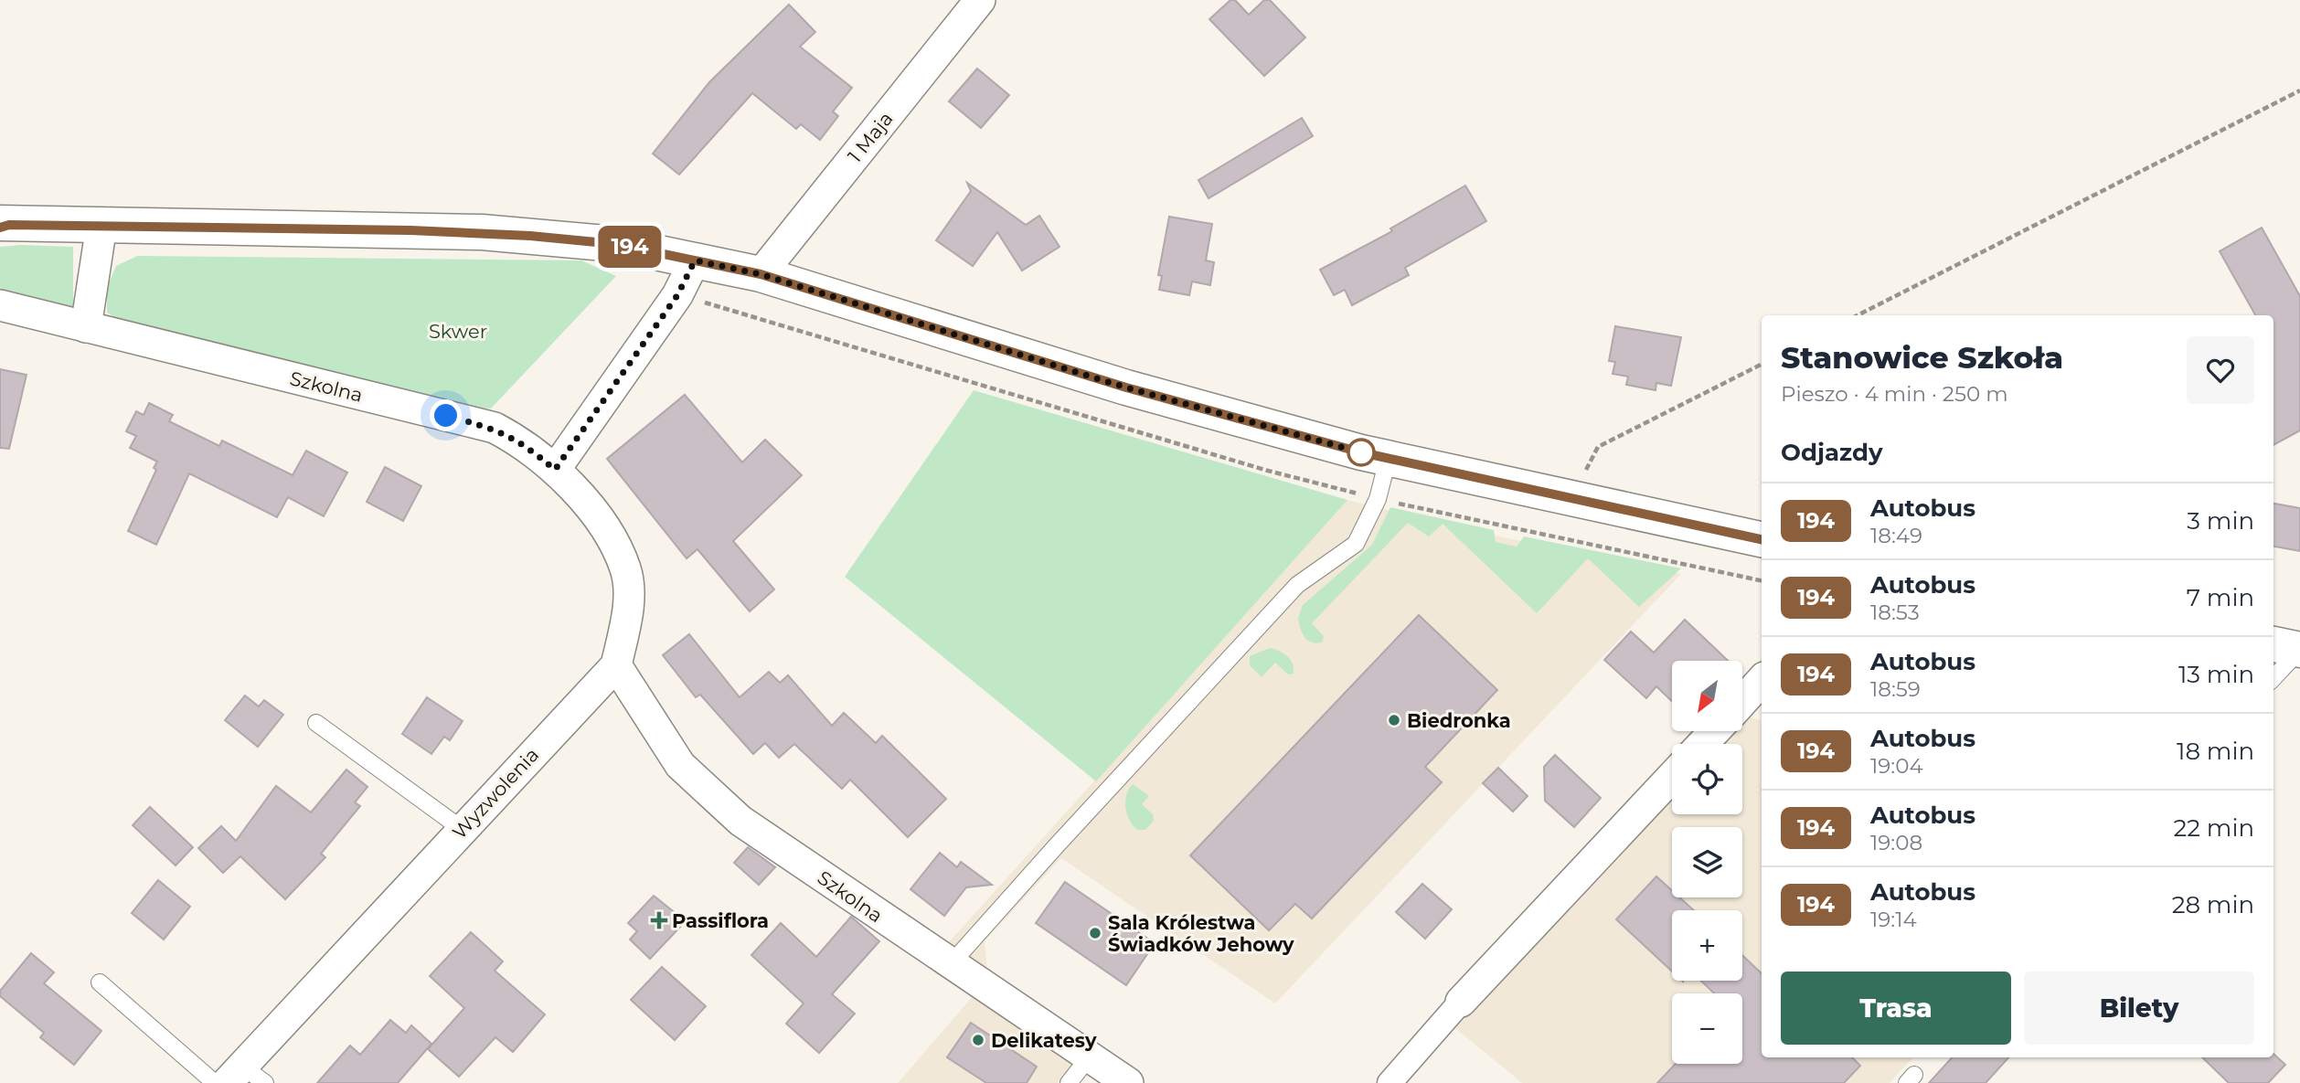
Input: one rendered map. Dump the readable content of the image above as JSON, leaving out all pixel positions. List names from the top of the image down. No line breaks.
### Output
{"streets":{"street":["1 Maja","Szkolna","Wyzwolenia"]},"crossings":[["Szkolna","Wyzwolenia"]],"parks":["Skwer"],"places":{"other":["Biedronka","Sala Królestwa Świadków Jehowy","Delikatesy"],"health":["Passiflora"]},"lines":["bus line 194"],"north":"bottom left","page":{"on_map":"194","heading":[["Stanowice Szkoła","Pieszo · 4 min · 250 m"],"Odjazdy"],"list":[{"mark":"194","name":"Autobus","note":"18:49","value":"3 min"},{"mark":"194","name":"Autobus","note":"18:53","value":"7 min"},{"mark":"194","name":"Autobus","note":"18:59","value":"13 min"},{"mark":"194","name":"Autobus","note":"19:04","value":"18 min"},{"mark":"194","name":"Autobus","note":"19:08","value":"22 min"},{"mark":"194","name":"Autobus","note":"19:14","value":"28 min"}],"map_buttons":["+","−"],"buttons":["Trasa","Bilety"]}}
